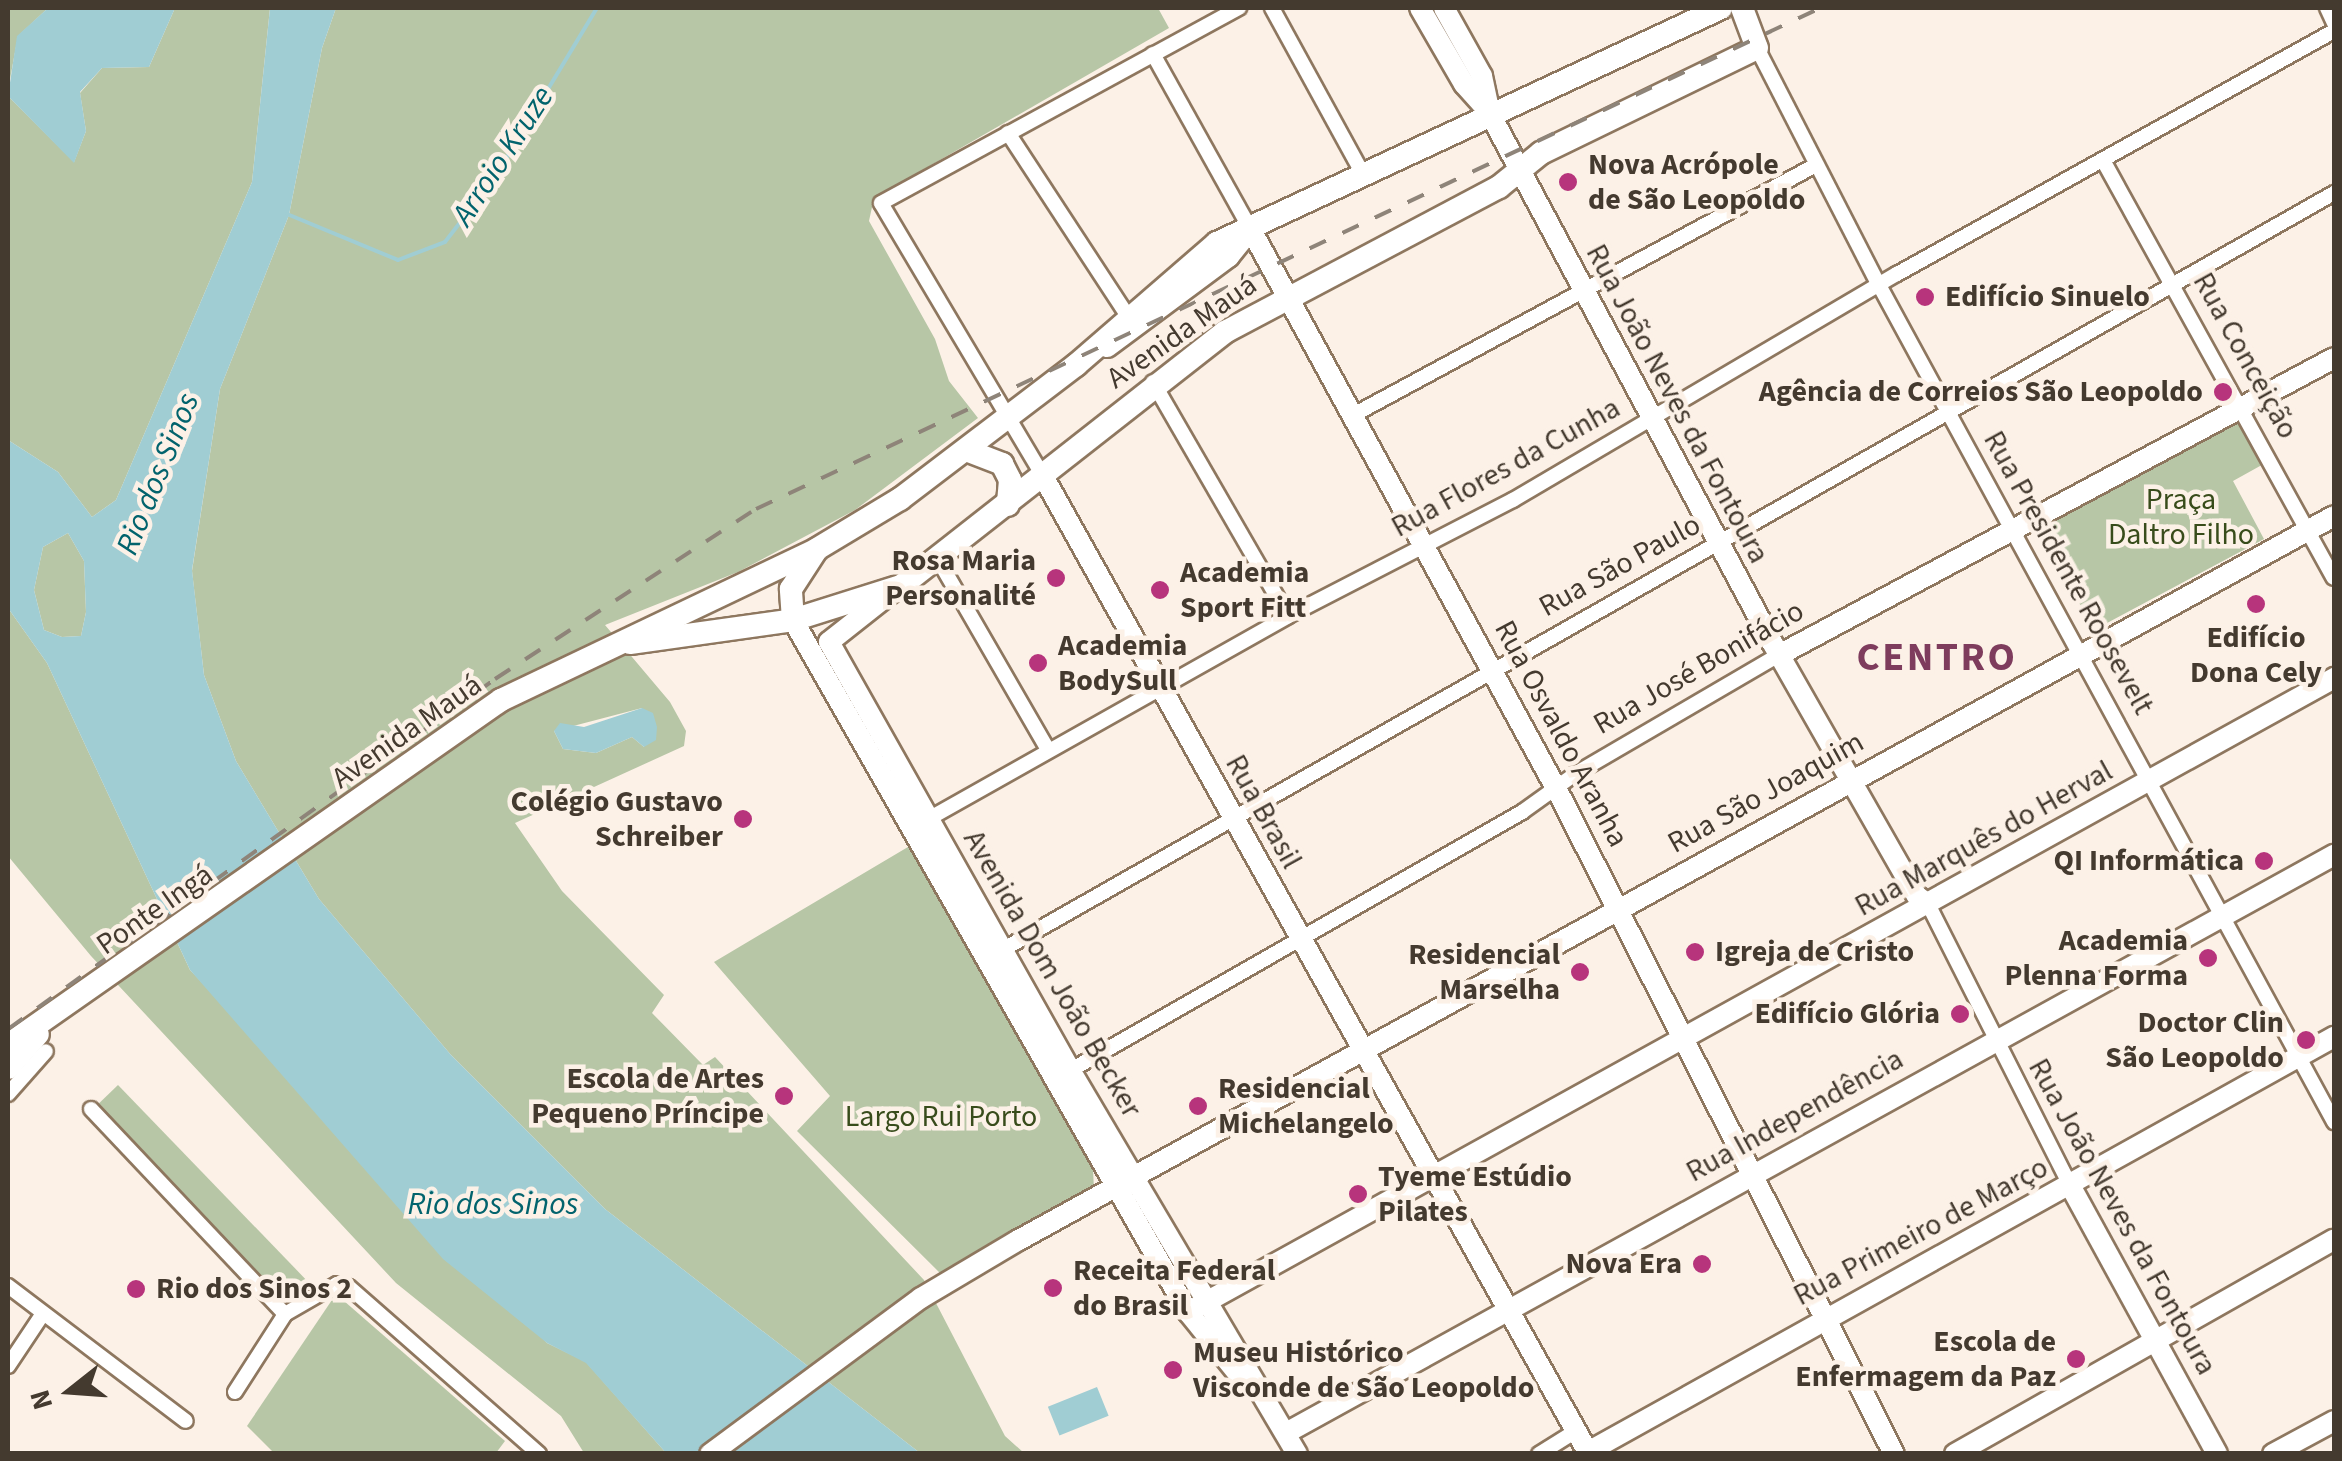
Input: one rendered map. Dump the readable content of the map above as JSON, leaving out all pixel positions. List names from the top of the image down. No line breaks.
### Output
{"streets":{"main road":["Avenida Mauá","Ponte Ingá"],"street":["Rua Conceição","Rua João Neves da Fontoura","Rua Flores da Cunha","Rua São Paulo","Rua Presidente Roosevelt","Rua José Bonifácio","Rua Osvaldo Aranha","Rua São Joaquim","Rua Brasil","Rua Marquês do Herval","Avenida Dom João Becker","Rua Independência","Rua Primeiro de Março"]},"crossings":[["Avenida Mauá","Rua João Neves da Fontoura"],["Avenida Mauá","Rua Presidente Roosevelt"],["Avenida Mauá","Rua Osvaldo Aranha"],["Avenida Mauá","Rua Brasil"],["Avenida Mauá","Ponte Ingá"],["Avenida Mauá","Avenida Dom João Becker"],["Rua Conceição","Rua Flores da Cunha"],["Rua Conceição","Rua São Paulo"],["Rua Conceição","Rua José Bonifácio"],["Rua Conceição","Rua São Joaquim"],["Rua João Neves da Fontoura","Rua Flores da Cunha"],["Rua João Neves da Fontoura","Rua São Paulo"],["Rua João Neves da Fontoura","Rua José Bonifácio"],["Rua João Neves da Fontoura","Rua São Joaquim"],["Rua João Neves da Fontoura","Rua Marquês do Herval"],["Rua João Neves da Fontoura","Rua Independência"],["Rua João Neves da Fontoura","Rua Primeiro de Março"],["Rua Flores da Cunha","Rua Presidente Roosevelt"],["Rua Flores da Cunha","Rua Osvaldo Aranha"],["Rua Flores da Cunha","Rua Brasil"],["Rua Flores da Cunha","Avenida Dom João Becker"],["Rua São Paulo","Rua Presidente Roosevelt"],["Rua São Paulo","Rua Osvaldo Aranha"],["Rua São Paulo","Rua Brasil"],["Rua São Paulo","Avenida Dom João Becker"],["Rua Presidente Roosevelt","Rua José Bonifácio"],["Rua Presidente Roosevelt","Rua São Joaquim"],["Rua Presidente Roosevelt","Rua Marquês do Herval"],["Rua Presidente Roosevelt","Rua Independência"],["Rua Presidente Roosevelt","Rua Primeiro de Março"],["Rua José Bonifácio","Rua Osvaldo Aranha"],["Rua José Bonifácio","Rua Brasil"],["Rua José Bonifácio","Avenida Dom João Becker"],["Rua Osvaldo Aranha","Rua São Joaquim"],["Rua Osvaldo Aranha","Rua Marquês do Herval"],["Rua Osvaldo Aranha","Rua Independência"],["Rua Osvaldo Aranha","Rua Primeiro de Março"],["Rua São Joaquim","Rua Brasil"],["Rua São Joaquim","Avenida Dom João Becker"],["Rua Brasil","Rua Marquês do Herval"],["Rua Brasil","Rua Independência"],["Rua Brasil","Rua Primeiro de Março"],["Rua Marquês do Herval","Avenida Dom João Becker"],["Avenida Dom João Becker","Rua Independência"]],"districts":["CENTRO"],"water":["Arroio Kruze","Rio dos Sinos"],"parks":["Praça Daltro Filho","Largo Rui Porto"],"places":["Nova Acrópole de São Leopoldo","Edifício Sinuelo","Agência de Correios São Leopoldo","Rosa Maria Personalité","Academia Sport Fitt","Edifício Dona Cely","Academia BodySull","Colégio Gustavo Schreiber","QI Informática","Igreja de Cristo","Academia Plenna Forma","Residencial Marselha","Edifício Glória","Doctor Clin São Leopoldo","Escola de Artes Pequeno Príncipe","Residencial Michelangelo","Tyeme Estúdio Pilates","Nova Era","Receita Federal do Brasil","Rio dos Sinos 2","Escola de Enfermagem da Paz","Museu Histórico Visconde de São Leopoldo"],"north":"left"}
